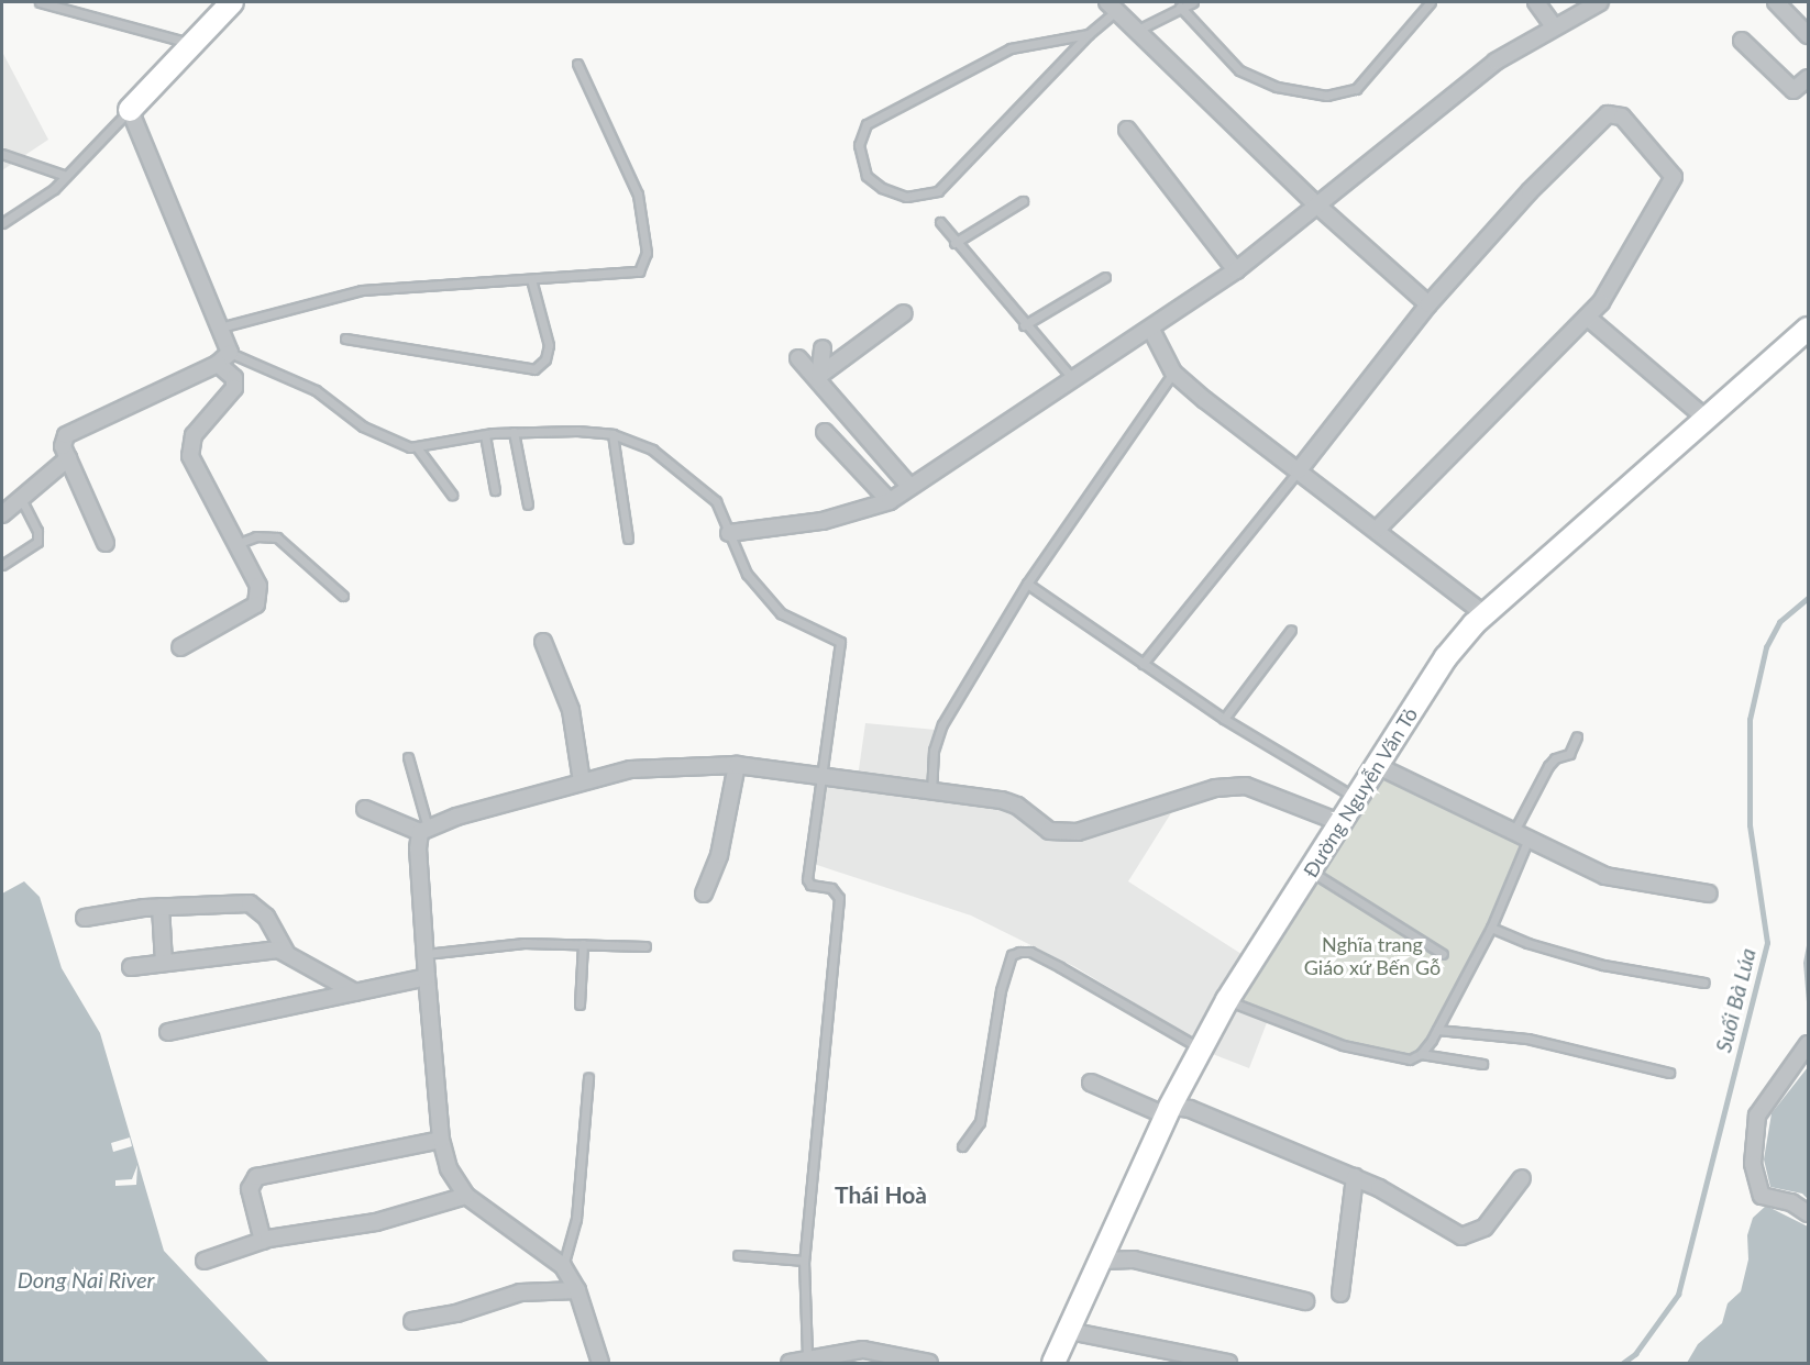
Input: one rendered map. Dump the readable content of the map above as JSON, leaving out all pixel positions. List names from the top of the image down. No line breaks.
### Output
{"streets":{"street":["Đường Nguyễn Văn Tỏ"]},"districts":["Thái Hoà"],"water":["Suối Bà Lúa","Dong Nai River"],"parks":["Nghĩa trang Giáo xứ Bến Gỗ"]}
